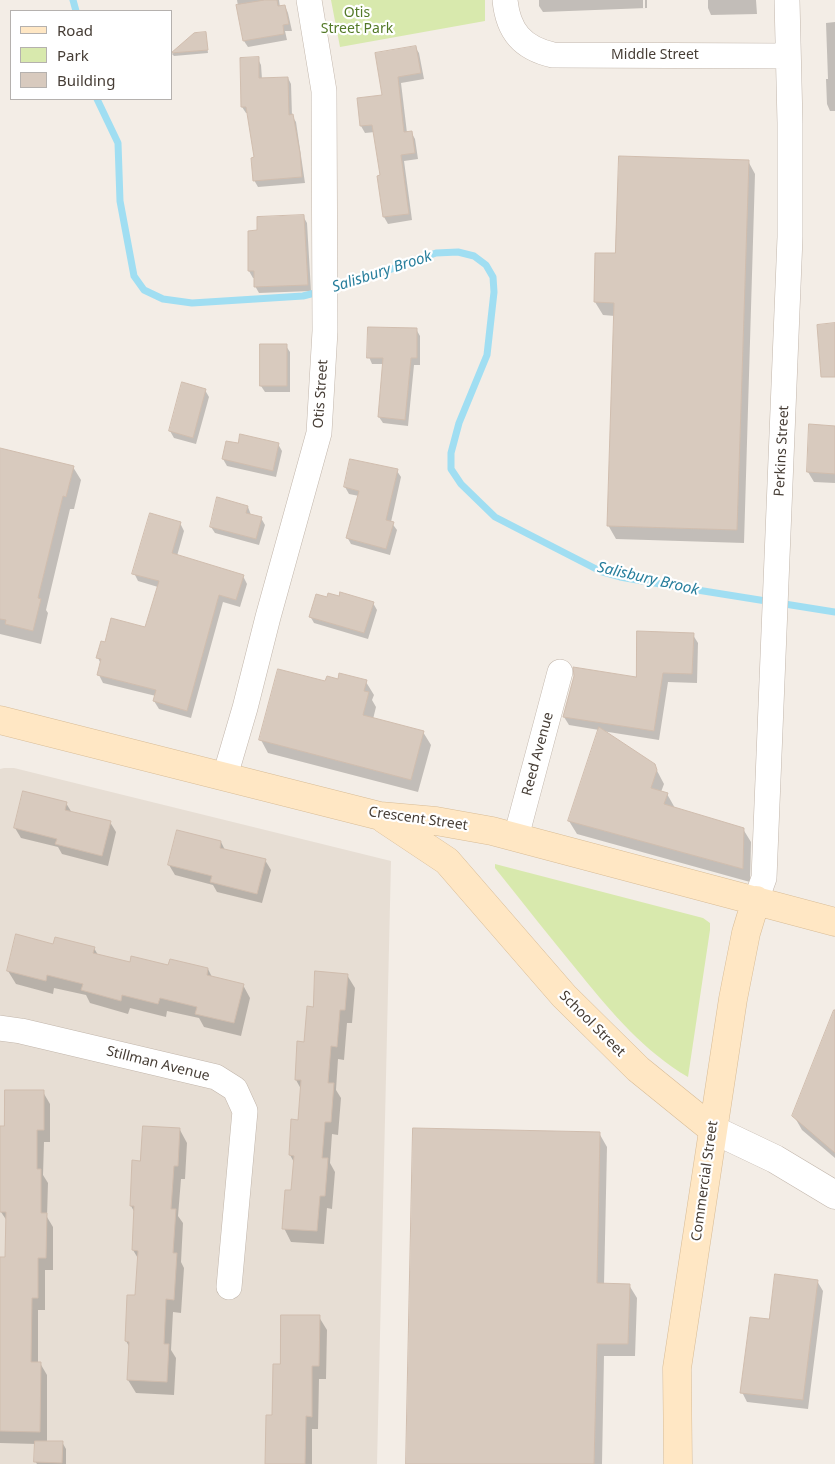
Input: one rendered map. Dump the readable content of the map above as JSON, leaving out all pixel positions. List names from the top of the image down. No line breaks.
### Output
{"streets":{"main road":["Crescent Street","School Street","Commercial Street"],"street":["Middle Street","Otis Street","Perkins Street","Reed Avenue","Stillman Avenue"]},"crossings":[["Middle Street","Perkins Street"],["Otis Street","Crescent Street"],["Perkins Street","Crescent Street"],["Perkins Street","Commercial Street"],["Reed Avenue","Crescent Street"],["Crescent Street","School Street"],["Crescent Street","Commercial Street"],["School Street","Commercial Street"]],"water":["Salisbury Brook"],"parks":["Otis Street Park"],"legend":["Road","Park","Building"]}
